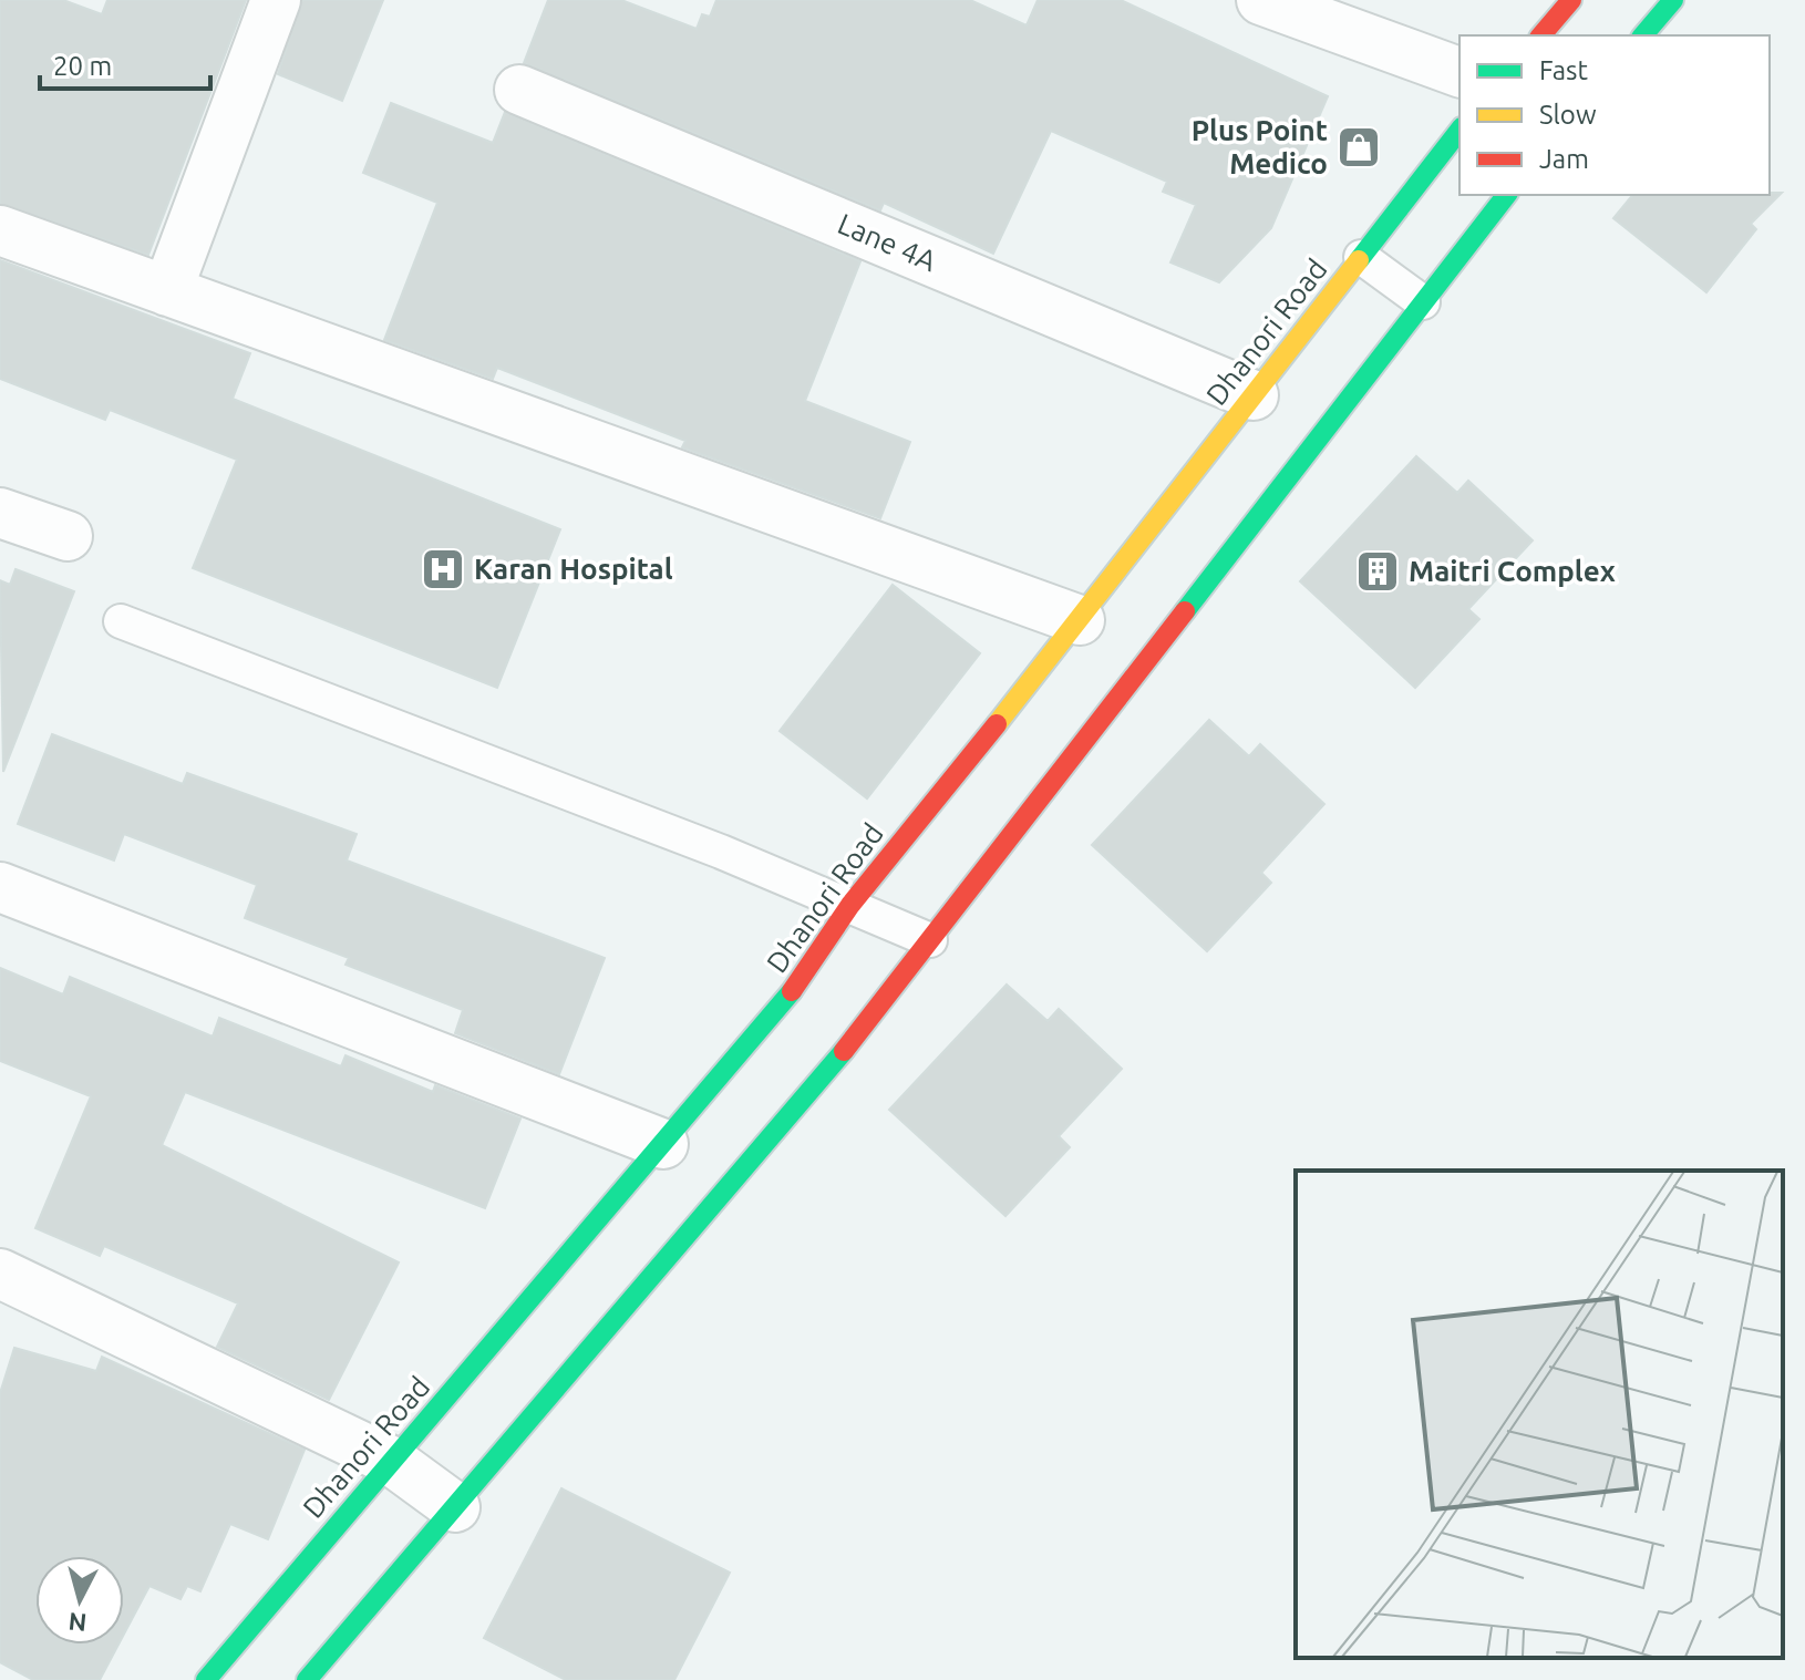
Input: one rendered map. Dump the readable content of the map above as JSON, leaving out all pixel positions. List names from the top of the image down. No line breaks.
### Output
{"streets":{"main road":["Dhanori Road"],"street":["Lane 4A"]},"crossings":[["Lane 4A","Dhanori Road"]],"places":{"shop":["Plus Point Medico"],"hospital":["Karan Hospital"],"building":["Maitri Complex"]},"legend":["Fast","Slow","Jam"],"scale_bar":"20 m","north":"bottom"}
